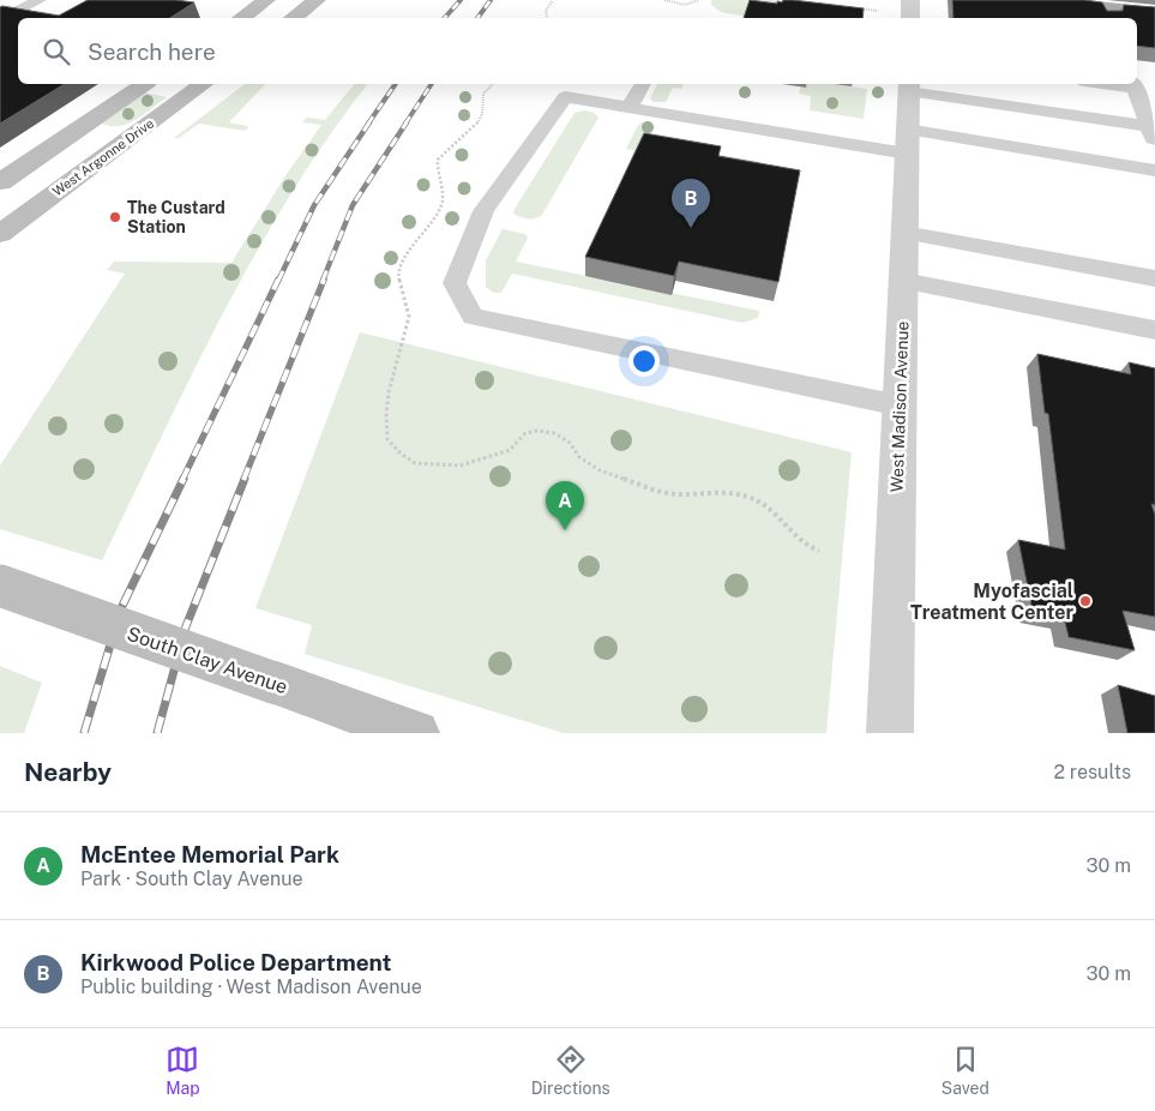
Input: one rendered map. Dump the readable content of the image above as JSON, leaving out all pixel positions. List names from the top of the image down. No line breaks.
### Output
{"streets":{"street":["West Argonne Drive","West Madison Avenue","South Clay Avenue"]},"places":["The Custard Station","Myofascial Treatment Center"],"page":{"search":"Search here","pins":["B","A"],"heading":["Nearby","2 results"],"list":[{"mark":"A","name":"McEntee Memorial Park","note":"Park · South Clay Avenue","value":"30 m"},{"mark":"B","name":"Kirkwood Police Department","note":"Public building · West Madison Avenue","value":"30 m"}],"nav":["Map","Directions","Saved"]}}
